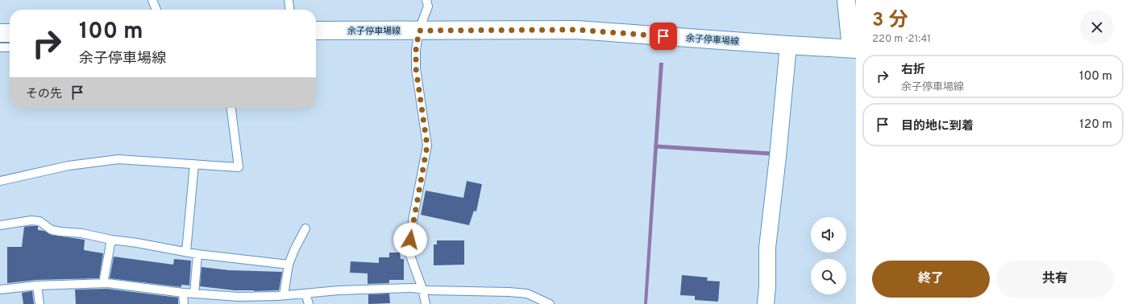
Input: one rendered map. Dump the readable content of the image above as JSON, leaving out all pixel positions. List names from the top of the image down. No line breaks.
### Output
{"streets":{"main road":["余子停車場線"]},"page":{"heading":["3 分","220 m · 21:41"],"turn":["100 m","余子停車場線"],"list":[{"name":"右折","note":"余子停車場線","value":"100 m"},{"name":"目的地に到着","value":"120 m"}],"then":"その先","buttons":["終了","共有"]}}
